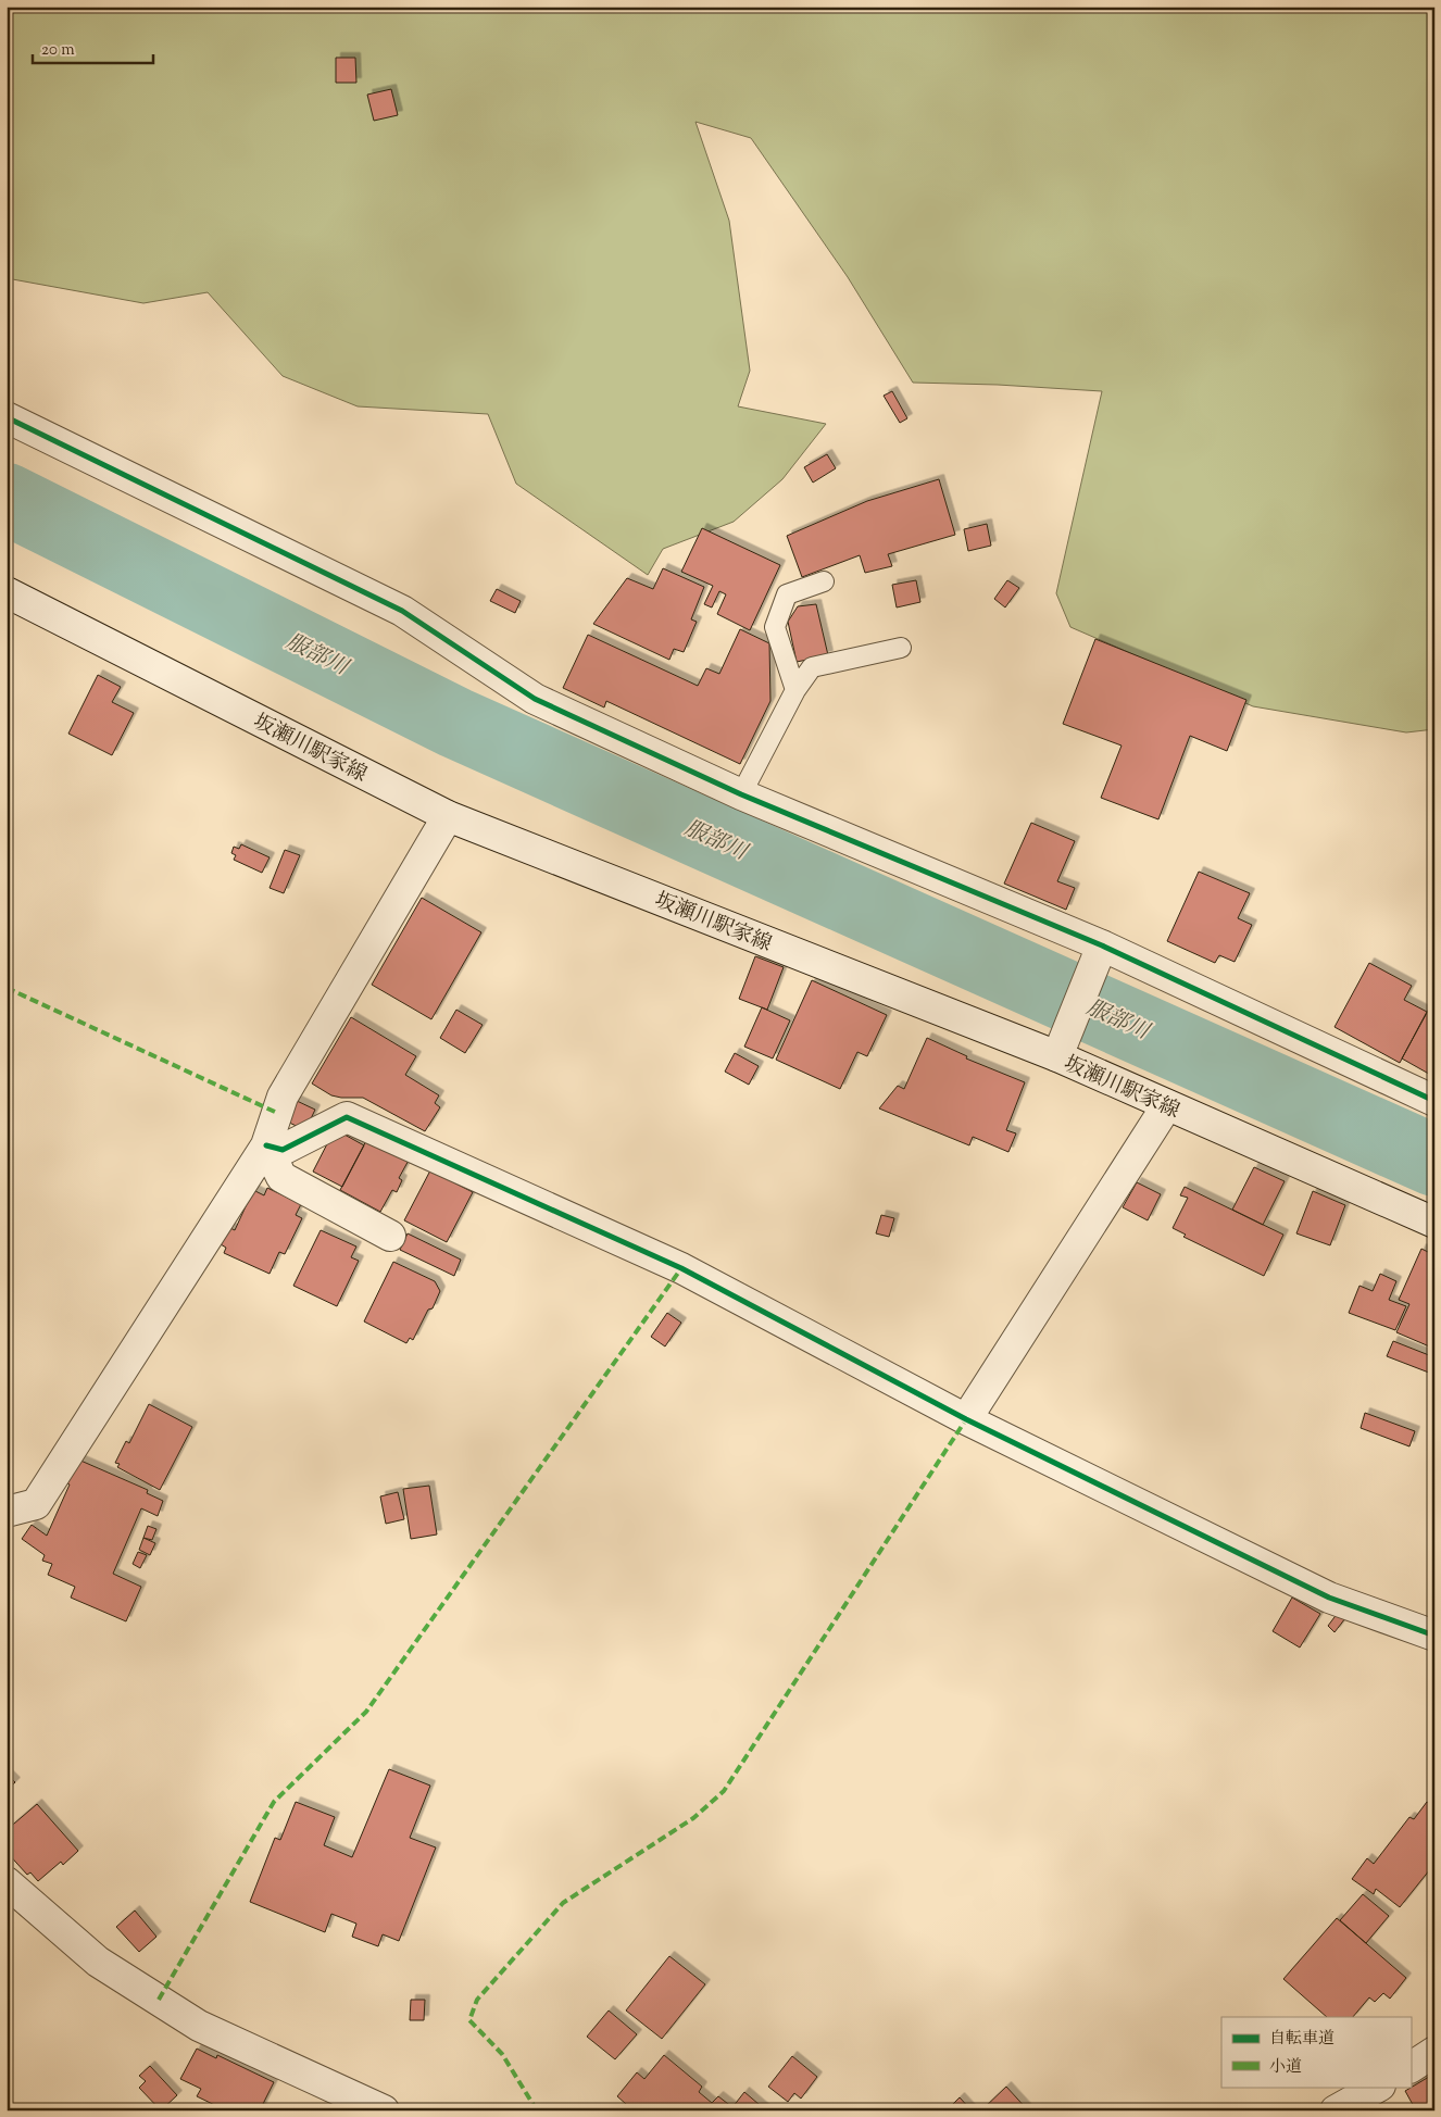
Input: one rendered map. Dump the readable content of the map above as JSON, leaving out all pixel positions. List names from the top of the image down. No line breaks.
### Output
{"streets":{"street":["坂瀬川駅家線"]},"water":["服部川"],"legend":["自転車道","小道"],"scale_bar":"20 m"}
